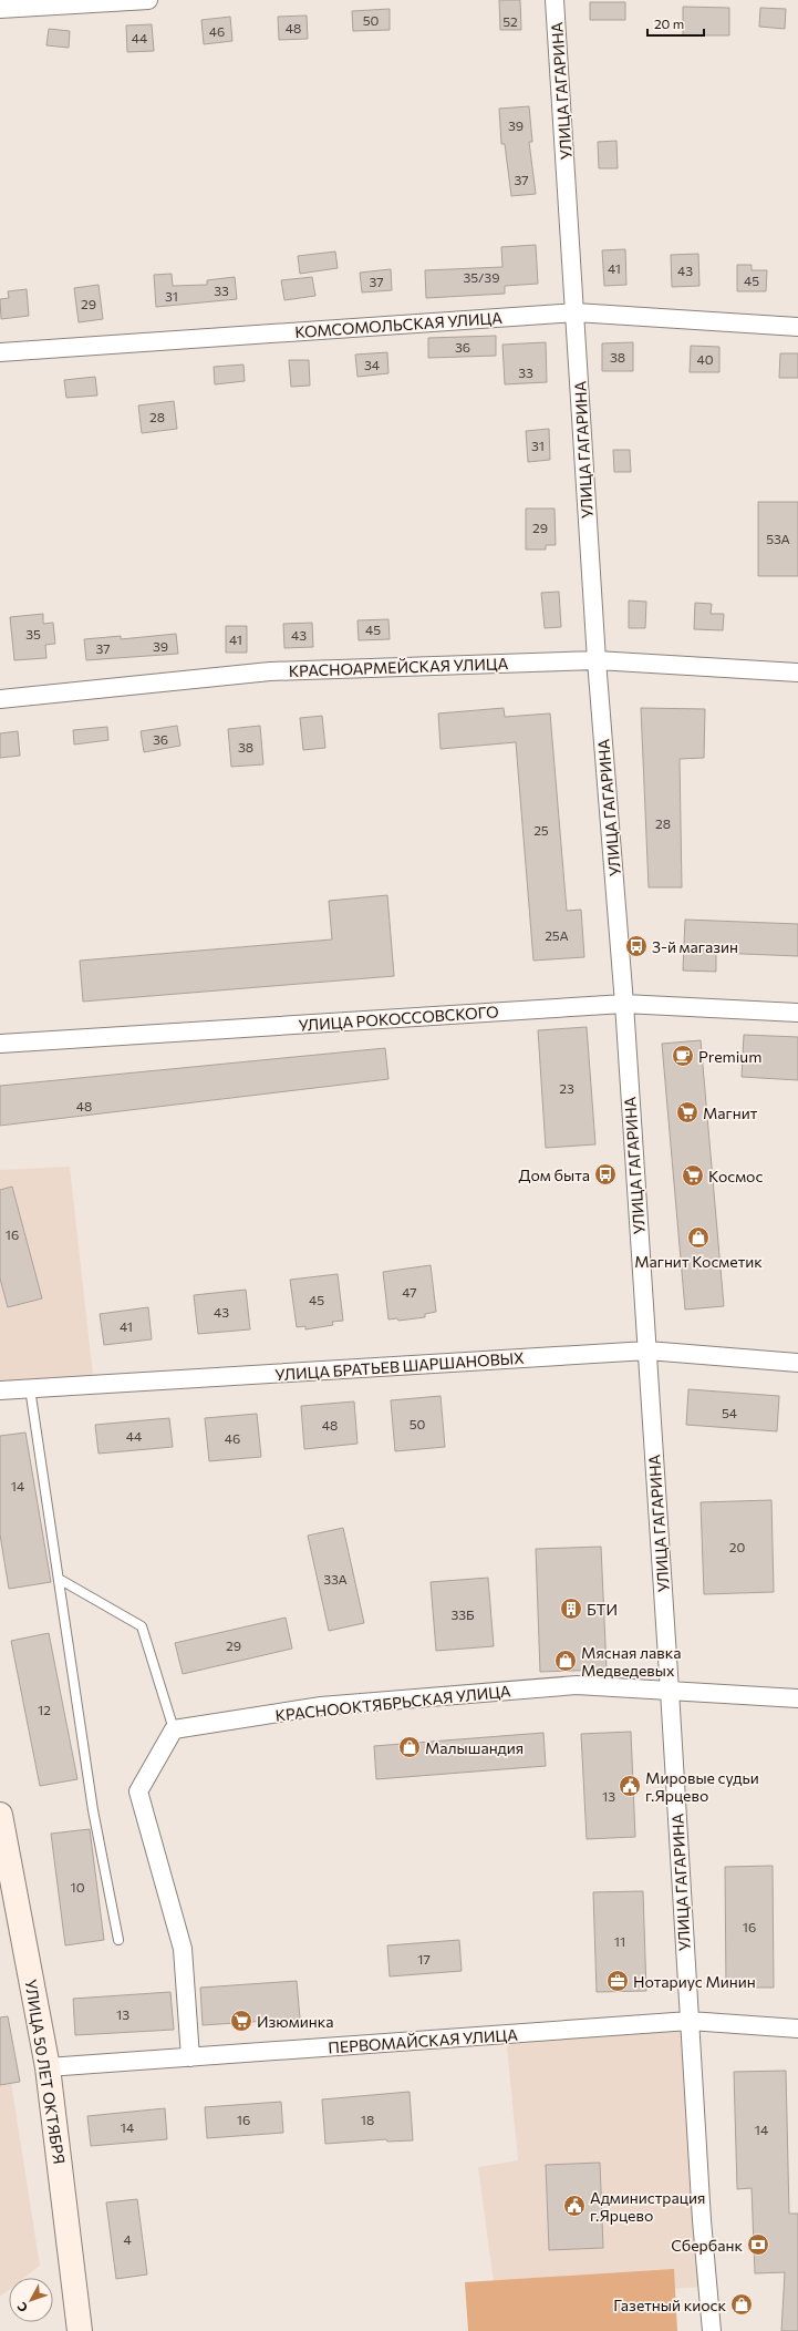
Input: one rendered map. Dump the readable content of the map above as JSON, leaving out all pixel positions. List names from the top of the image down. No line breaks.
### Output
{"streets":{"street":["УЛИЦА ГАГАРИНА","КОМСОМОЛЬСКАЯ УЛИЦА","КРАСНОАРМЕЙСКАЯ УЛИЦА","УЛИЦА РОКОССОВСКОГО","УЛИЦА БРАТЬЕВ ШАРШАНОВЫХ","КРАСНООКТЯБРЬСКАЯ УЛИЦА","ПЕРВОМАЙСКАЯ УЛИЦА","УЛИЦА 50 ЛЕТ ОКТЯБРЯ"]},"crossings":[["УЛИЦА ГАГАРИНА","КОМСОМОЛЬСКАЯ УЛИЦА"],["УЛИЦА ГАГАРИНА","КРАСНОАРМЕЙСКАЯ УЛИЦА"],["УЛИЦА ГАГАРИНА","УЛИЦА РОКОССОВСКОГО"],["УЛИЦА ГАГАРИНА","УЛИЦА БРАТЬЕВ ШАРШАНОВЫХ"],["УЛИЦА ГАГАРИНА","КРАСНООКТЯБРЬСКАЯ УЛИЦА"],["УЛИЦА ГАГАРИНА","ПЕРВОМАЙСКАЯ УЛИЦА"],["ПЕРВОМАЙСКАЯ УЛИЦА","УЛИЦА 50 ЛЕТ ОКТЯБРЯ"]],"places":{"bus stop":["3-й магазин","Дом быта"],"cafe":["Premium"],"supermarket":["Магнит","Космос","Изюминка"],"shop":["Магнит Косметик","Мясная лавка Медведевых","Малышандия","Газетный киоск"],"building":["БТИ"],"public building":["Мировые судьи г.Ярцево","Администрация г.Ярцево"],"office":["Нотариус Минин"],"bank":["Сбербанк"]},"house_numbers":["50","52","48","46","44","39","37","41","43","35/39","45","37","33","31","29","36","38","40","34","33","28","31","29","53А","45","35","43","41","39","37","36","38","28","25","25А","23","48","16","47","45","43","41","54","50","48","44","46","14","20","33А","33Б","29","12","13","10","16","11","17","13","16","18","14","14","4"],"scale_bar":"20 m","north":"bottom left"}
